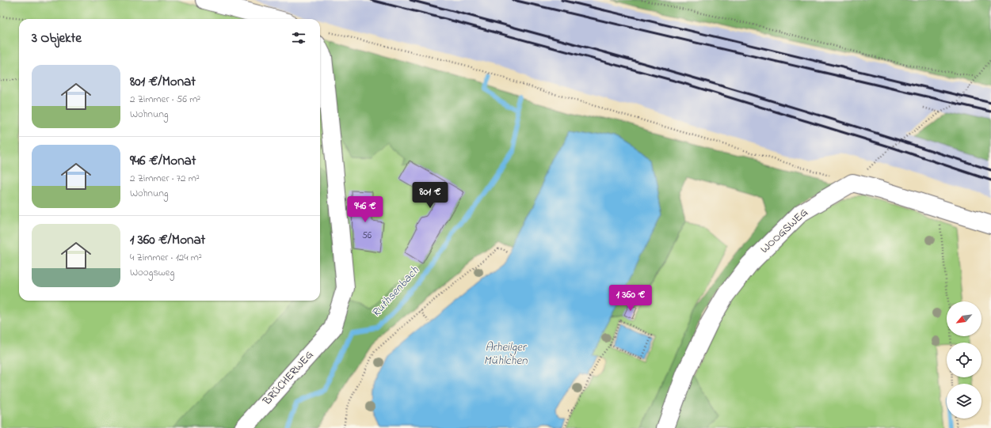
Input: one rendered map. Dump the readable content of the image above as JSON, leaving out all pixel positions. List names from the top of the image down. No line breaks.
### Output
{"streets":{"street":["WOOGSWEG","BRÜCHERWEG"]},"water":["Ruthsenbach","Arheilger Mühlchen"],"house_numbers":["56"],"north":"bottom left","page":{"heading":"3 Objekte","list":[{"name":"801 €/Monat","note":"2 Zimmer · 56 m² · Wohnung"},{"name":"946 €/Monat","note":"2 Zimmer · 72 m² · Wohnung"},{"name":"1 360 €/Monat","note":"4 Zimmer · 124 m² · Woogsweg"}],"price":["801 €","946 €","1 360 €"]}}
